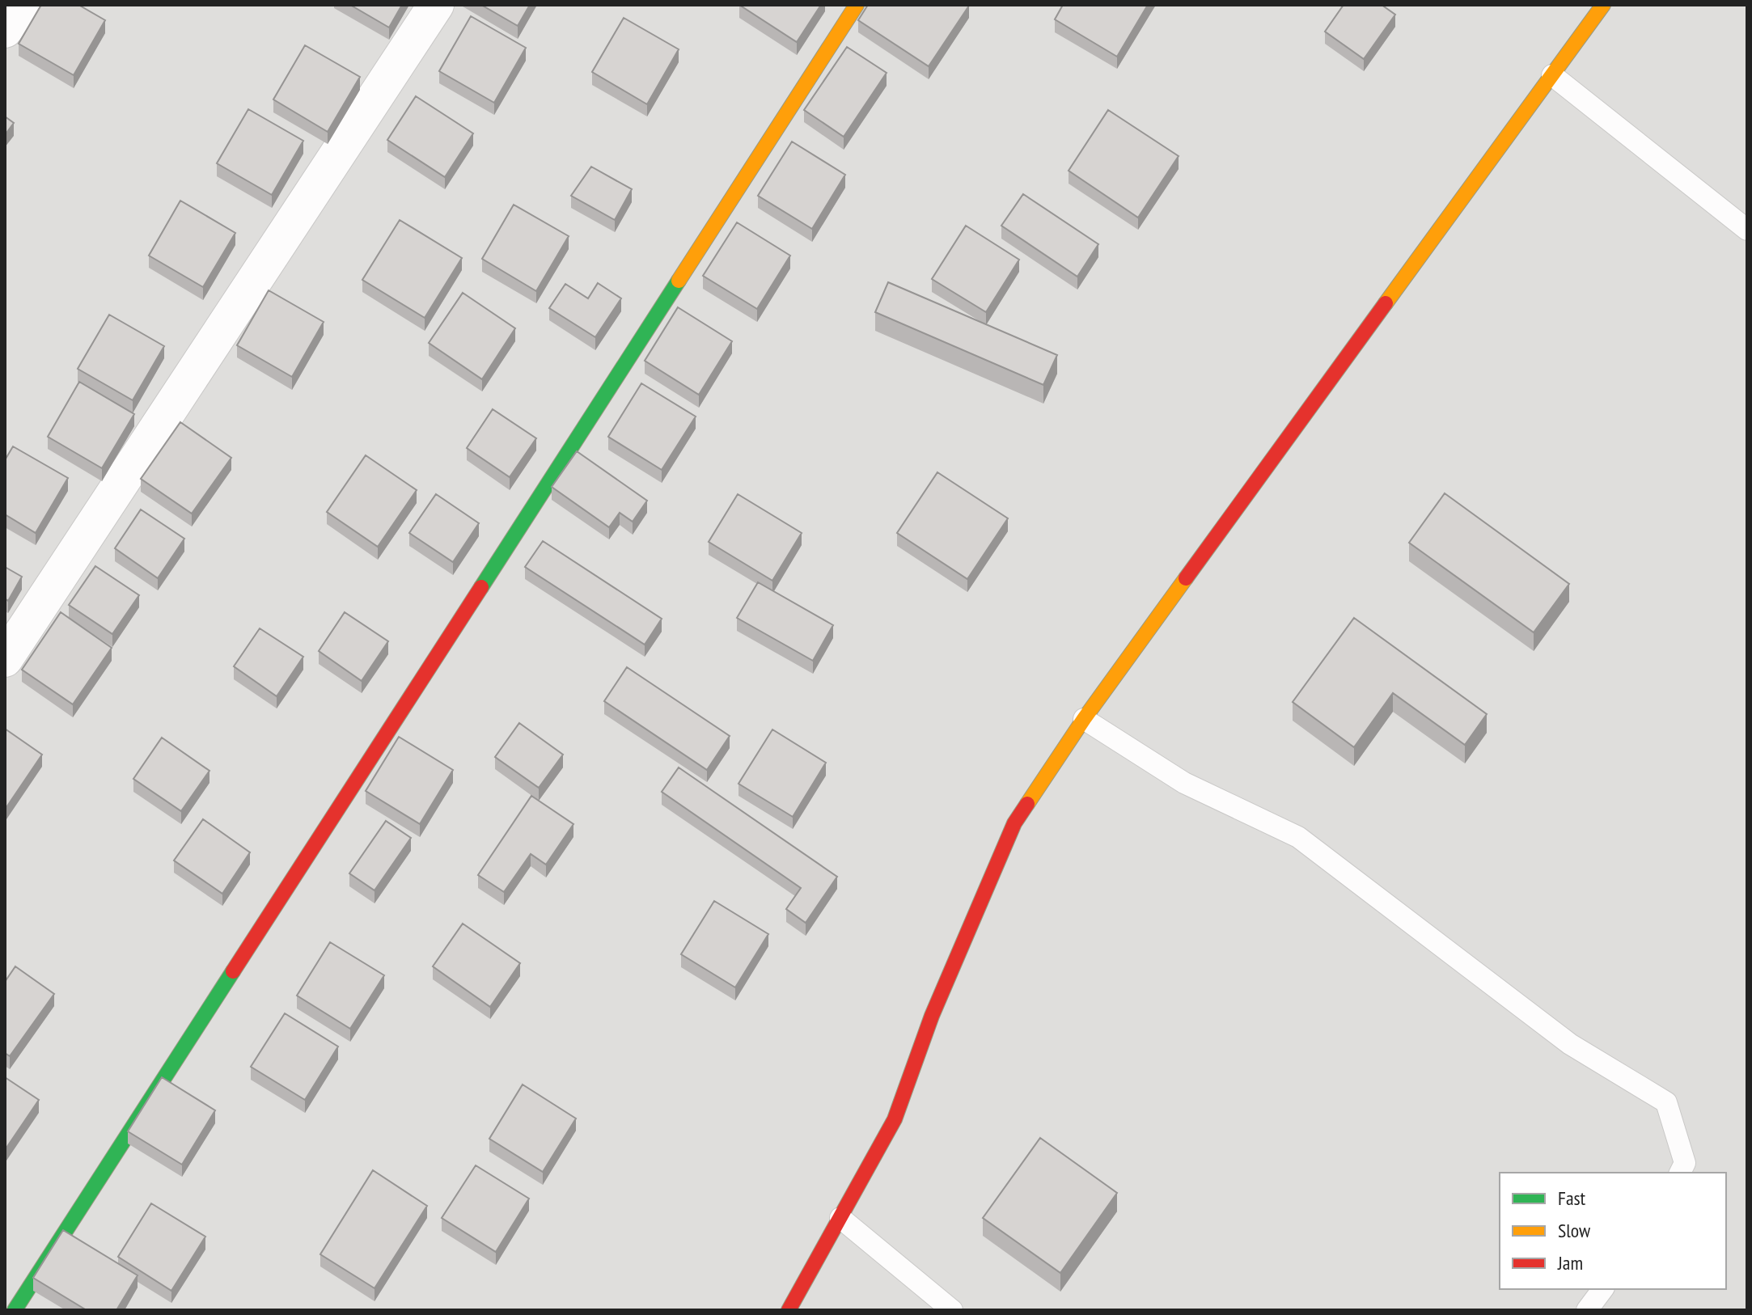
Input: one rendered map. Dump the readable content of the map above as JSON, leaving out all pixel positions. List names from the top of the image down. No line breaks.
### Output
{"legend":["Fast","Slow","Jam"]}
